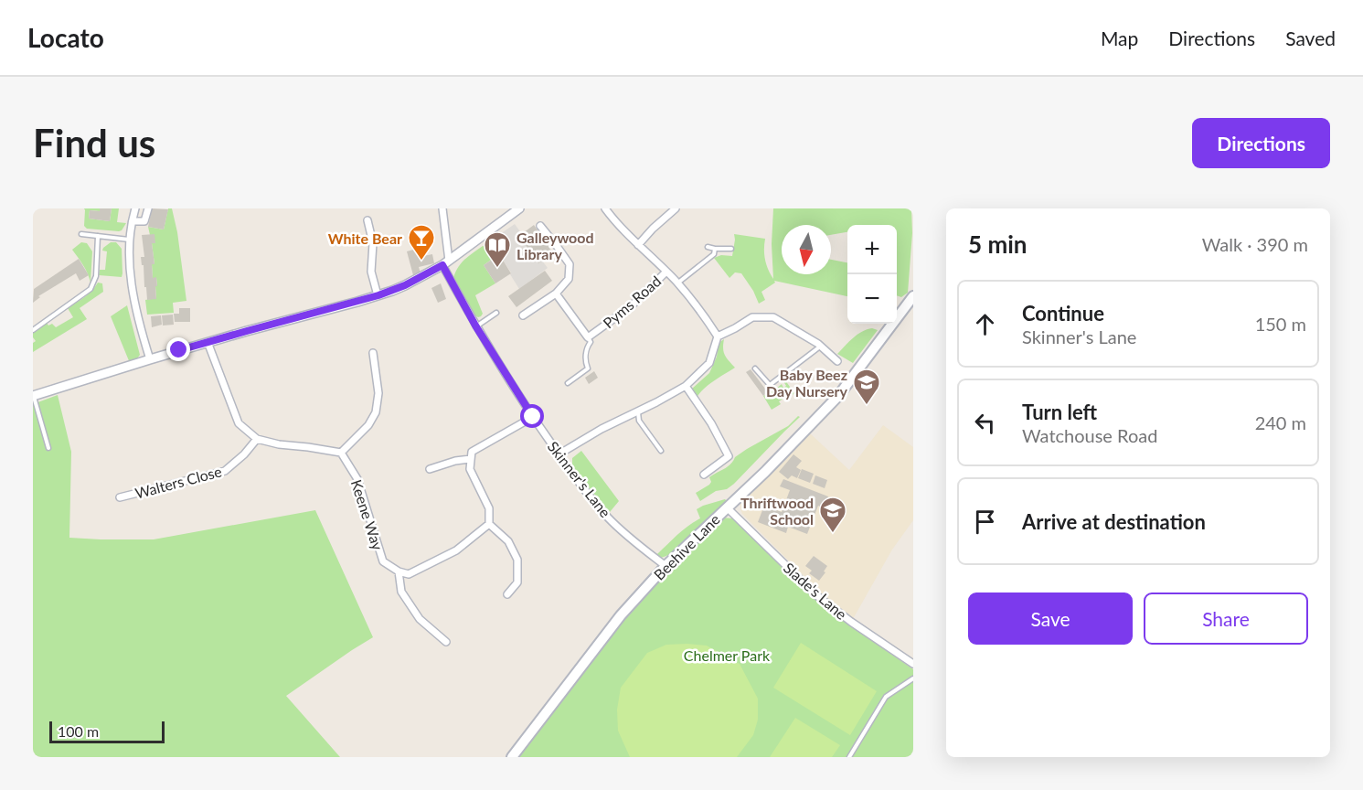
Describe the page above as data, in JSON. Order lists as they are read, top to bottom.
{
  "streets": {
    "main road": ["Beehive Lane"],
    "street": [
      "Pyms Road",
      "Skinner's Lane",
      "Walters Close",
      "Keene Way",
      "Slade's Lane"
    ]
  },
  "crossings": [
    ["Skinner's Lane", "Beehive Lane"],
    ["Beehive Lane", "Slade's Lane"]
  ],
  "parks": ["Chelmer Park"],
  "places": {
    "bar": ["White Bear"],
    "library": ["Galleywood Library"],
    "school or university": ["Baby Beez Day Nursery", "Thriftwood School"]
  },
  "scale_bar": "100 m",
  "north": "bottom",
  "page": {
    "header": "Locato",
    "nav": ["Map", "Directions", "Saved"],
    "buttons": [
      "Directions",
      ["Save", "Share"]
    ],
    "title": "Find us",
    "heading": ["5 min", "Walk · 390 m"],
    "map_buttons": ["+", "−"],
    "list": [
      ["Continue", "Skinner's Lane", "150 m"],
      ["Turn left", "Watchouse Road", "240 m"],
      "Arrive at destination"
    ],
    "scale": "100 m"
  }
}
